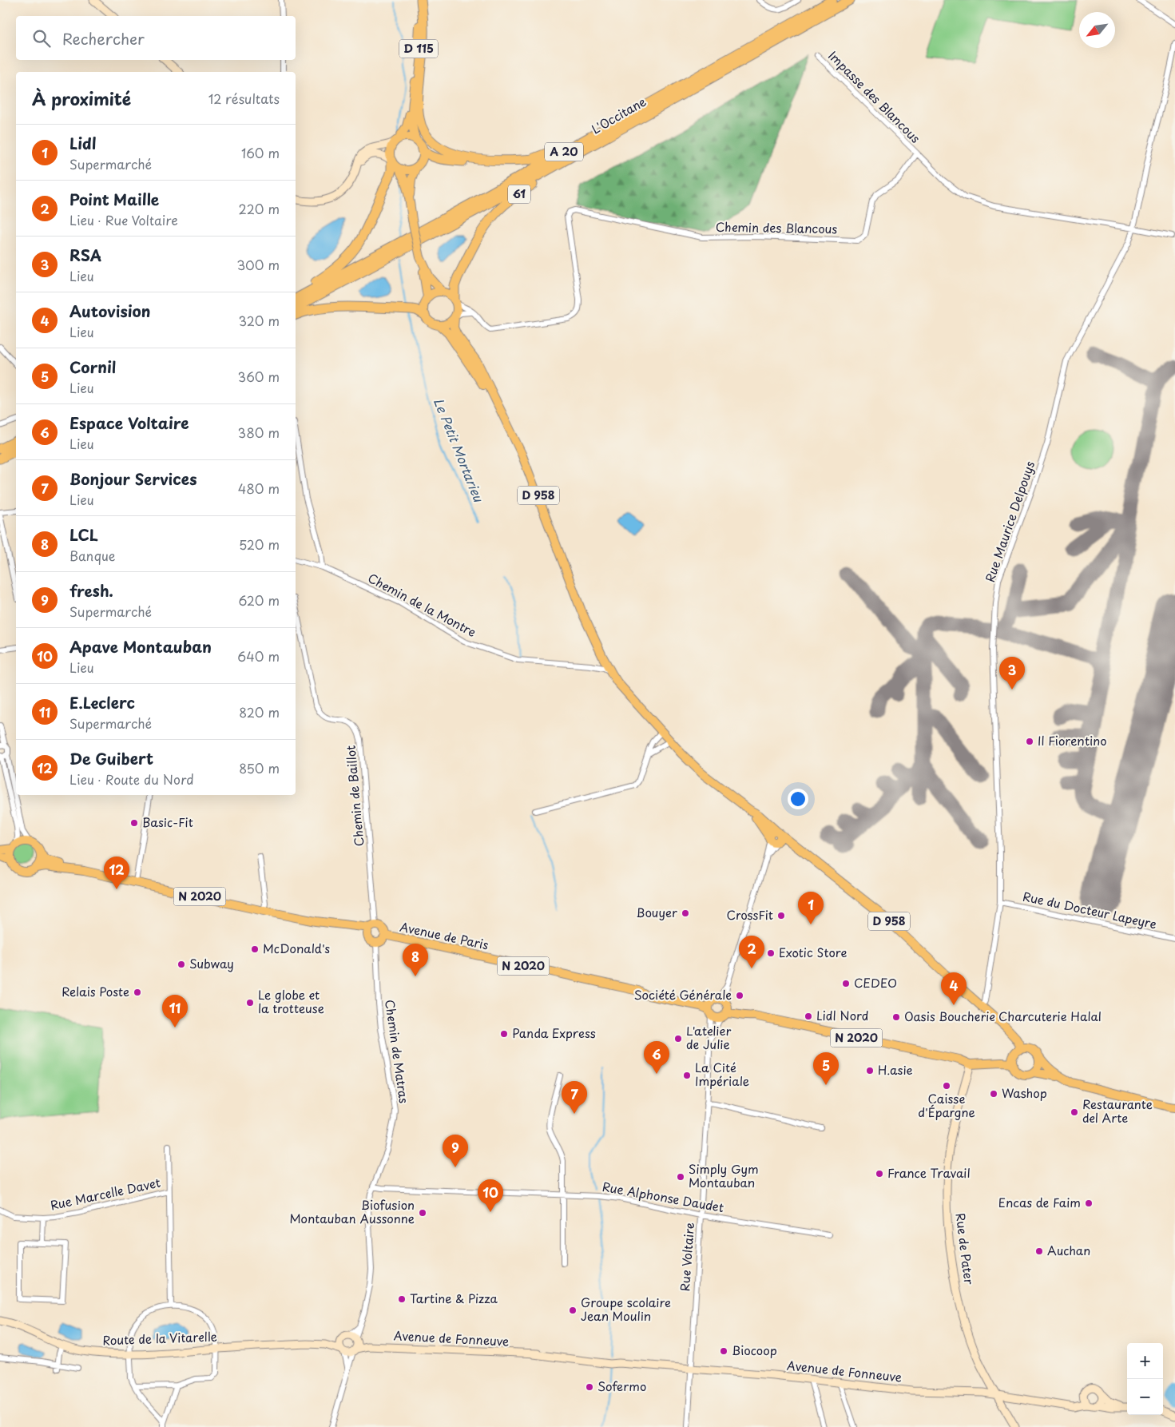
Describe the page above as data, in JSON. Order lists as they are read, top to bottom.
{
  "streets": {
    "highway": ["L'Occitane", "A 20", "61"],
    "main road": [
      "D 115",
      "D 958",
      "N 2020",
      "Avenue de Paris"
    ],
    "street": [
      "Impasse des Blancous",
      "Chemin des Blancous",
      "Rue Maurice Delpouys",
      "Chemin de la Montre",
      "Chemin de Baillot",
      "Rue du Docteur Lapeyre",
      "Chemin de Matras",
      "Rue Marcelle Davet",
      "Rue Alphonse Daudet",
      "Rue de Pater",
      "Rue Voltaire",
      "Route de la Vitarelle",
      "Avenue de Fonneuve"
    ]
  },
  "crossings": [
    ["Impasse des Blancous", "Chemin des Blancous"],
    ["L'Occitane", "61"],
    ["61", "Chemin des Blancous"],
    ["61", "D 958"],
    ["Chemin des Blancous", "D 958"],
    ["D 958", "Rue Maurice Delpouys"],
    ["D 958", "Chemin de la Montre"],
    ["D 958", "N 2020"],
    ["D 958", "Rue Voltaire"],
    ["Rue Maurice Delpouys", "Rue du Docteur Lapeyre"],
    ["Chemin de Baillot", "N 2020"],
    ["Chemin de Baillot", "Avenue de Paris"],
    ["Chemin de Baillot", "Chemin de Matras"],
    ["N 2020", "Avenue de Paris"],
    ["N 2020", "Chemin de Matras"],
    ["N 2020", "Rue de Pater"],
    ["N 2020", "Rue Voltaire"],
    ["Avenue de Paris", "Chemin de Matras"],
    ["Avenue de Paris", "Rue Voltaire"],
    ["Chemin de Matras", "Rue Alphonse Daudet"],
    ["Chemin de Matras", "Route de la Vitarelle"],
    ["Chemin de Matras", "Avenue de Fonneuve"],
    ["Rue Alphonse Daudet", "Rue Voltaire"],
    ["Rue de Pater", "Avenue de Fonneuve"],
    ["Rue Voltaire", "Avenue de Fonneuve"],
    ["Route de la Vitarelle", "Avenue de Fonneuve"]
  ],
  "water": ["Le Petit Mortarieu"],
  "places": [
    "Il Fiorentino",
    "Basic-Fit",
    "Bouyer",
    "CrossFit",
    "McDonald's",
    "Exotic Store",
    "Subway",
    "CEDEO",
    "Relais Poste",
    "Société Générale",
    "Le globe et la trotteuse",
    "Lidl Nord",
    "Oasis Boucherie Charcuterie Halal",
    "Panda Express",
    "L'atelier de Julie",
    "H.asie",
    "La Cité Impériale",
    "Caisse d'Épargne",
    "Washop",
    "Restaurante del Arte",
    "France Travail",
    "Simply Gym Montauban",
    "Encas de Faim",
    "Biofusion Montauban Aussonne",
    "Auchan",
    "Tartine & Pizza",
    "Groupe scolaire Jean Moulin",
    "Biocoop",
    "Sofermo"
  ],
  "north": "bottom left",
  "page": {
    "search": "Rechercher",
    "heading": ["À proximité", "12 résultats"],
    "list": [
      {
        "mark": "1",
        "name": "Lidl",
        "note": "Supermarché",
        "value": "160 m"
      },
      {
        "mark": "2",
        "name": "Point Maille",
        "note": "Lieu · Rue Voltaire",
        "value": "220 m"
      },
      {
        "mark": "3",
        "name": "RSA",
        "note": "Lieu",
        "value": "300 m"
      },
      {
        "mark": "4",
        "name": "Autovision",
        "note": "Lieu",
        "value": "320 m"
      },
      {
        "mark": "5",
        "name": "Cornil",
        "note": "Lieu",
        "value": "360 m"
      },
      {
        "mark": "6",
        "name": "Espace Voltaire",
        "note": "Lieu",
        "value": "380 m"
      },
      {
        "mark": "7",
        "name": "Bonjour Services",
        "note": "Lieu",
        "value": "480 m"
      },
      {
        "mark": "8",
        "name": "LCL",
        "note": "Banque",
        "value": "520 m"
      },
      {
        "mark": "9",
        "name": "fresh.",
        "note": "Supermarché",
        "value": "620 m"
      },
      {
        "mark": "10",
        "name": "Apave Montauban",
        "note": "Lieu",
        "value": "640 m"
      },
      {
        "mark": "11",
        "name": "E.Leclerc",
        "note": "Supermarché",
        "value": "820 m"
      },
      {
        "mark": "12",
        "name": "De Guibert",
        "note": "Lieu · Route du Nord",
        "value": "850 m"
      }
    ],
    "pins": [
      "3",
      "12",
      "1",
      "2",
      "8",
      "4",
      "11",
      "6",
      "5",
      "7",
      "9",
      "10"
    ],
    "map_buttons": ["+", "−"]
  }
}
